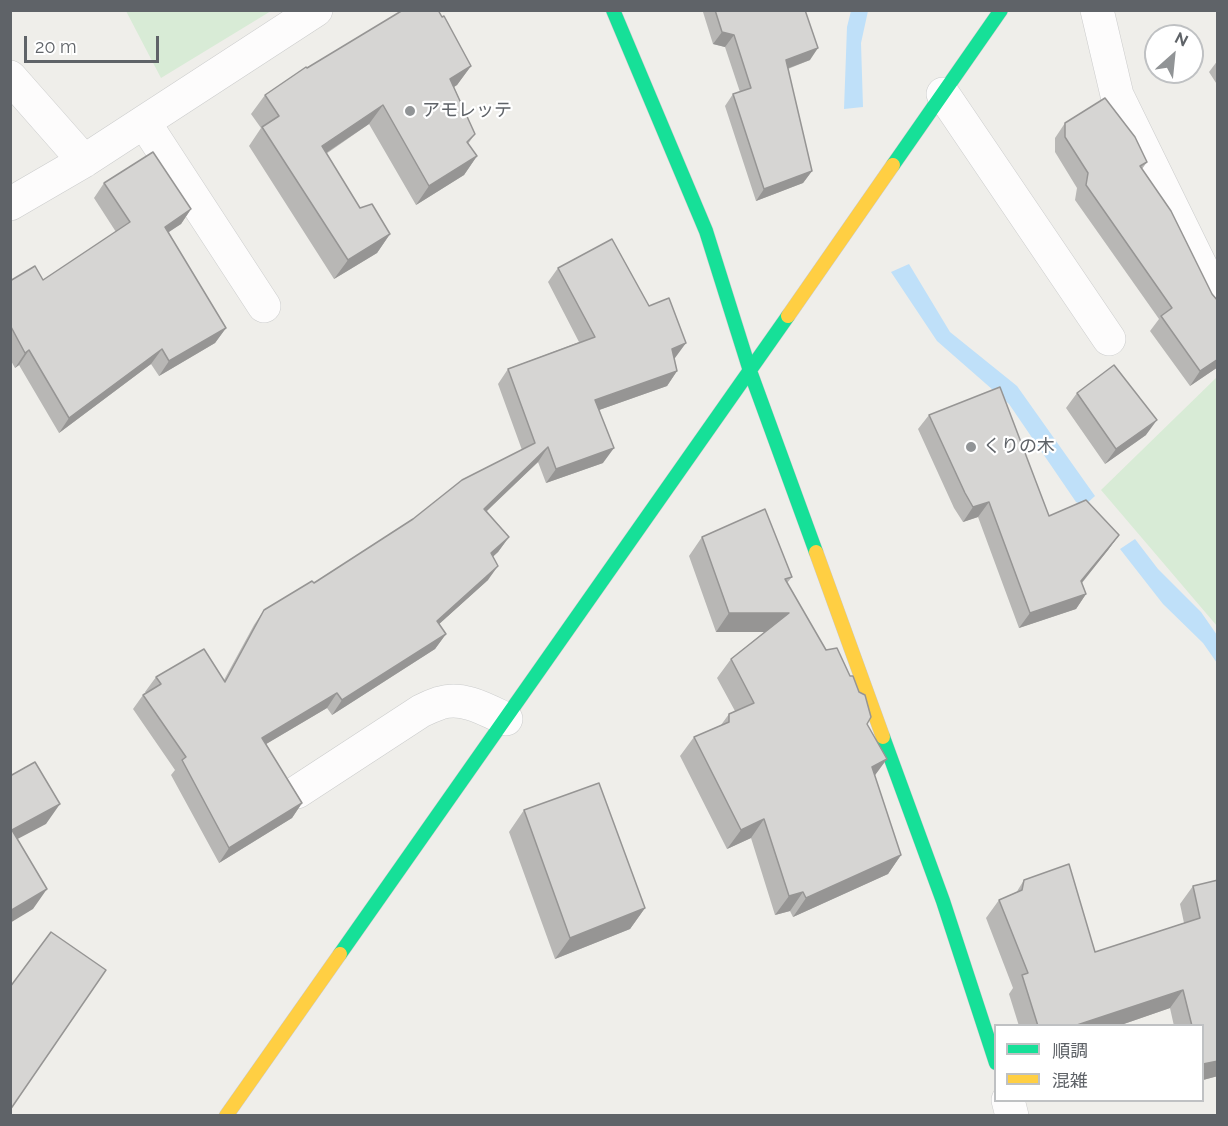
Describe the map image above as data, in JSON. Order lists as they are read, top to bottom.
{
  "places": ["アモレッテ", "くりの木"],
  "legend": ["順調", "混雑"],
  "scale_bar": "20 m",
  "north": "top right"
}
